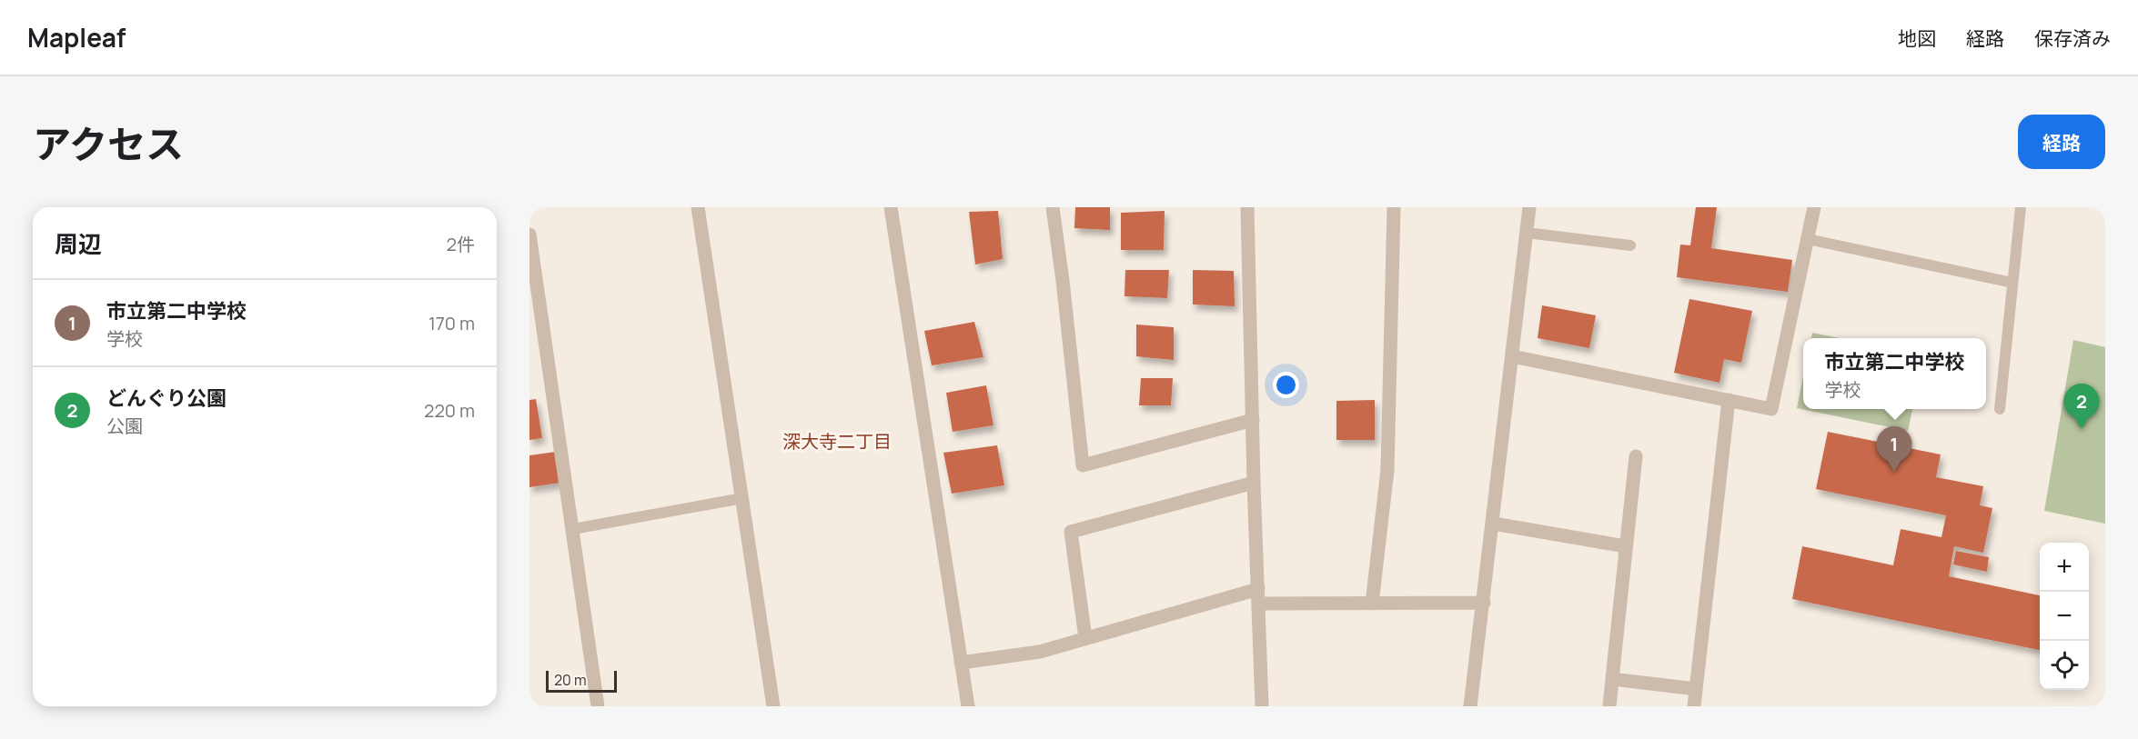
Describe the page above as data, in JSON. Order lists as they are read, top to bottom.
{
  "districts": ["深大寺二丁目"],
  "scale_bar": "20 m",
  "page": {
    "header": "Mapleaf",
    "nav": ["地図", "経路", "保存済み"],
    "title": "アクセス",
    "buttons": "経路",
    "heading": ["周辺", "2件"],
    "list": [
      {
        "mark": "1",
        "name": "市立第二中学校",
        "note": "学校",
        "value": "170 m"
      },
      {
        "mark": "2",
        "name": "どんぐり公園",
        "note": "公園",
        "value": "220 m"
      }
    ],
    "popup": ["市立第二中学校", "学校"],
    "pins": ["2", "1"],
    "map_buttons": ["+", "−"],
    "scale": "20 m"
  }
}
